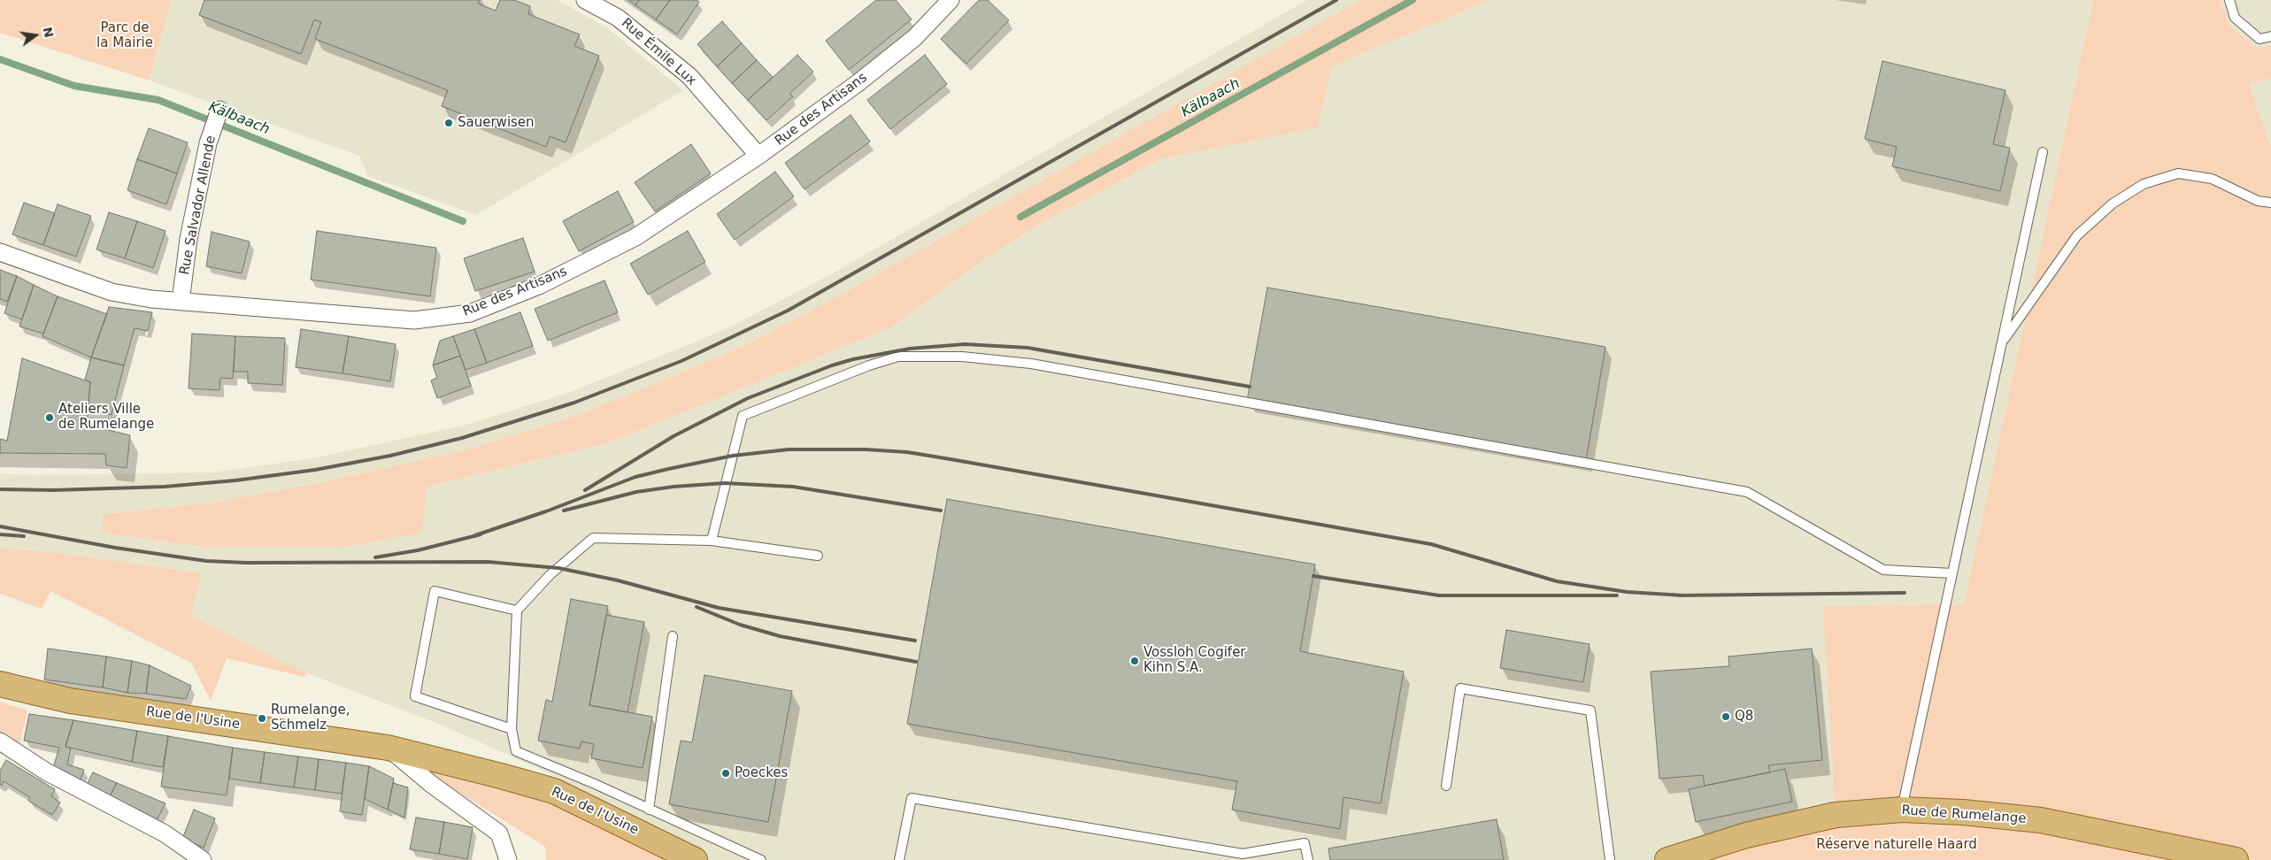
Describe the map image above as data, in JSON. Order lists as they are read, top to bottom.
{
  "streets": {
    "main road": ["Rue de l'Usine", "Rue de Rumelange"],
    "street": ["Rue Émile Lux", "Rue des Artisans", "Rue Salvador Allende"]
  },
  "crossings": [
    ["Rue Émile Lux", "Rue des Artisans"],
    ["Rue des Artisans", "Rue Salvador Allende"]
  ],
  "water": ["Kälbaach"],
  "parks": ["Parc de la Mairie", "Réserve naturelle Haard"],
  "places": [
    "Sauerwisen",
    "Ateliers Ville de Rumelange",
    "Vossloh Cogifer Kihn S.A.",
    "Q8",
    "Rumelange, Schmelz",
    "Poeckes"
  ],
  "north": "right"
}
